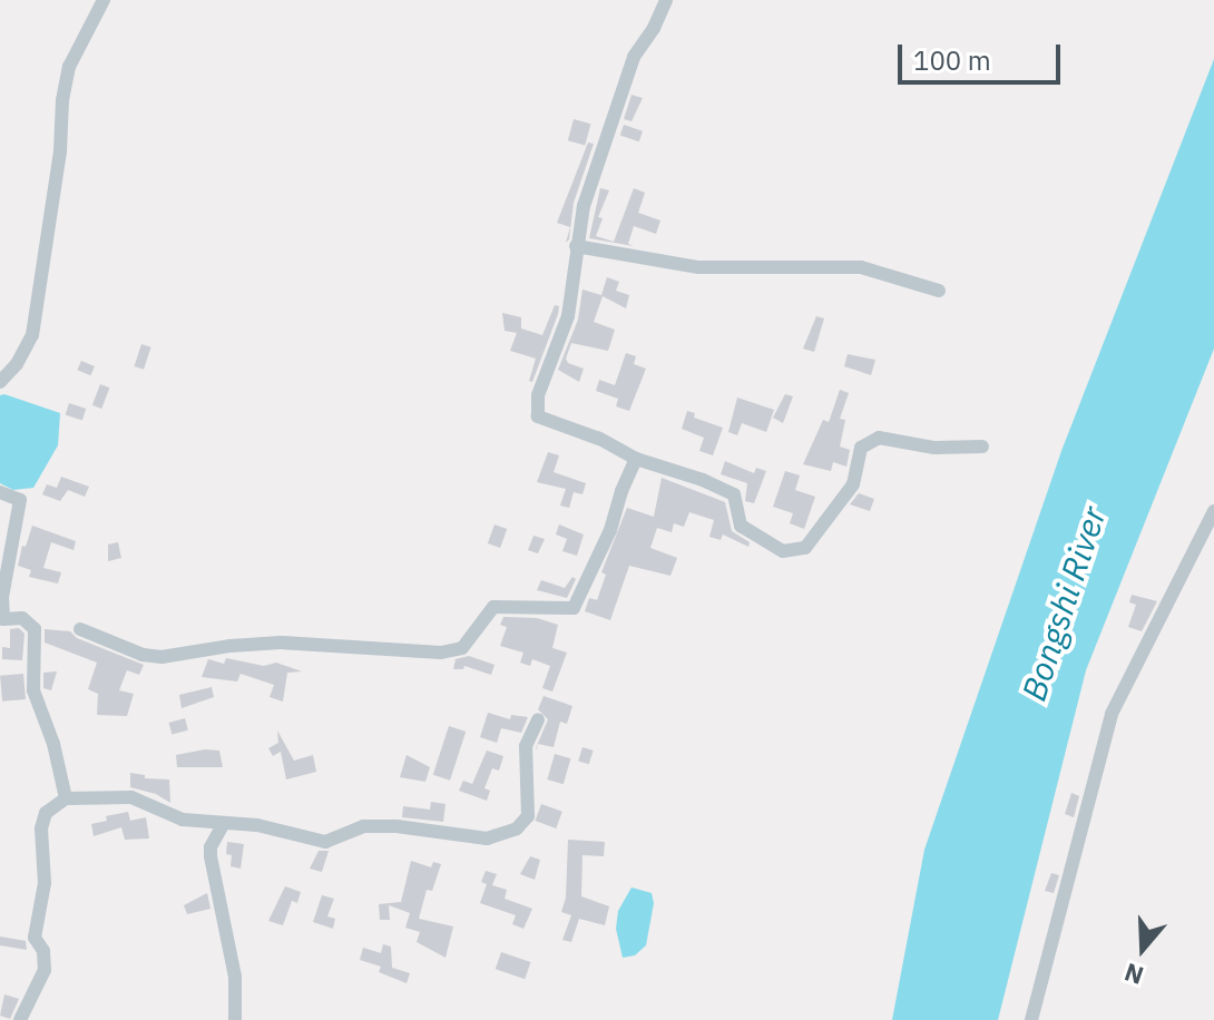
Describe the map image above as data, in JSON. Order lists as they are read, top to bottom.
{
  "water": ["Bongshi River"],
  "scale_bar": "100 m",
  "north": "bottom"
}
